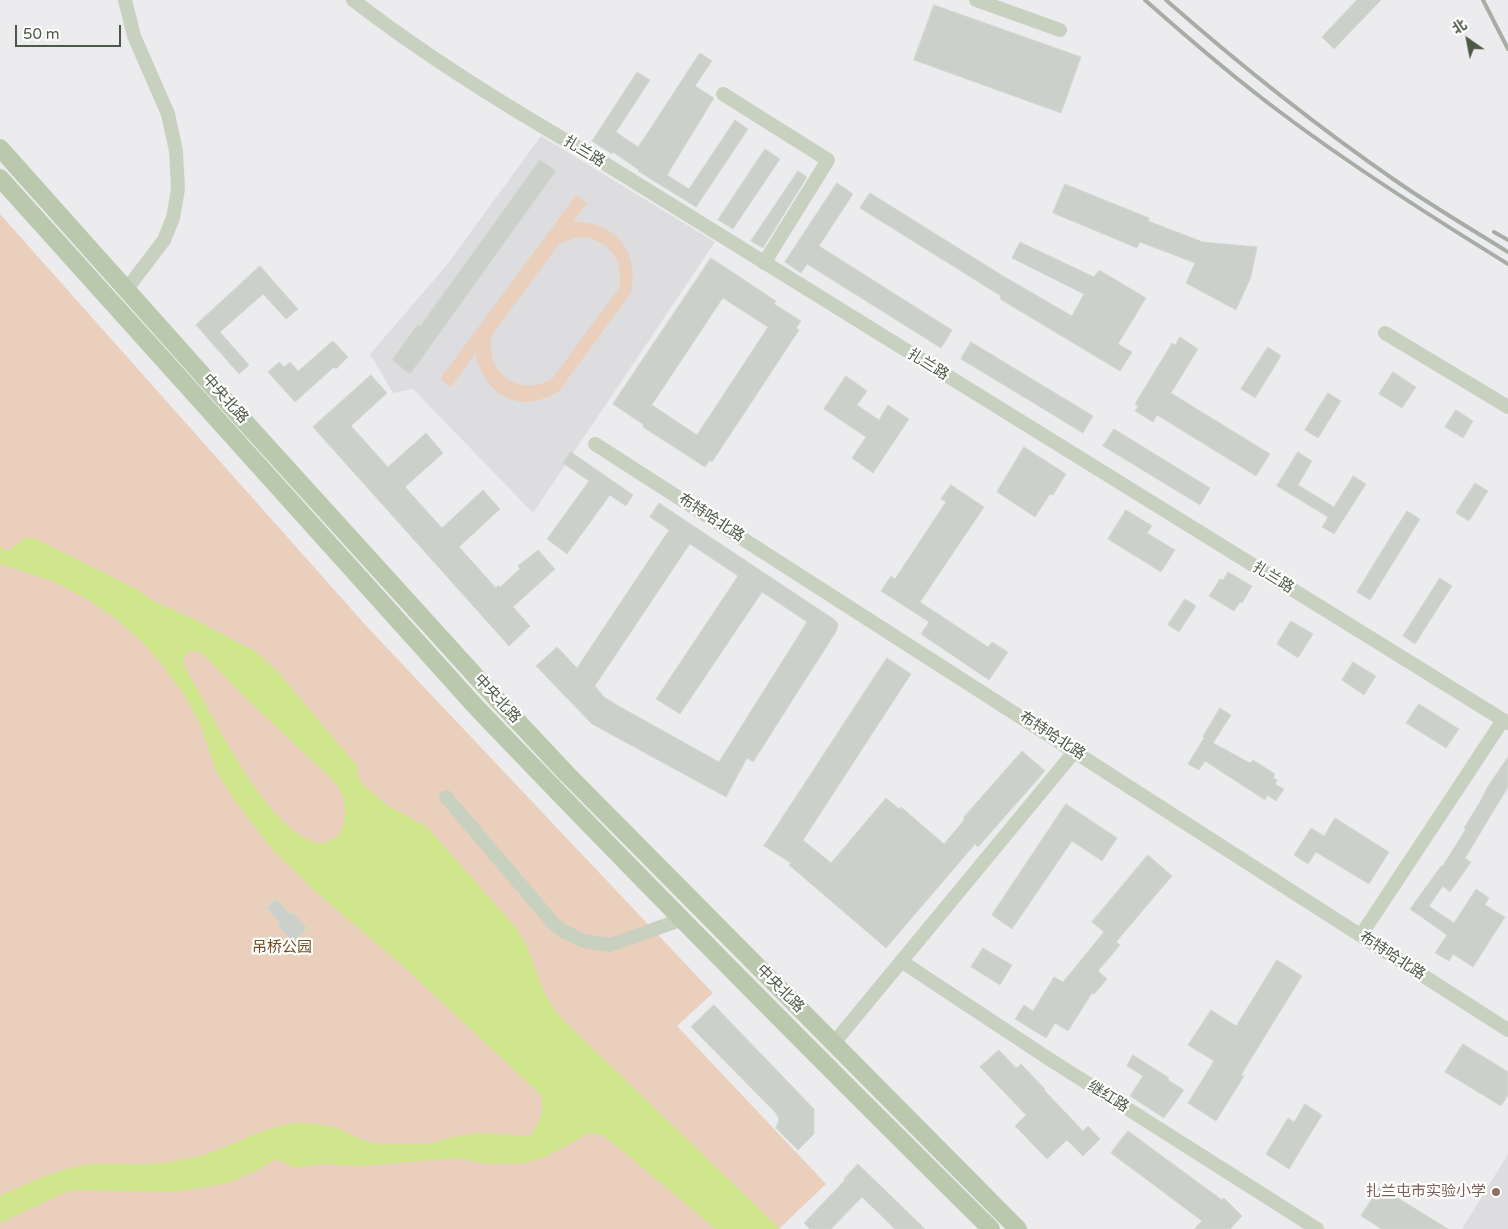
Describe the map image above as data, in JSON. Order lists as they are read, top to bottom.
{
  "streets": {
    "main road": ["中央北路"],
    "street": ["扎兰路", "布特哈北路", "继红路"]
  },
  "parks": ["吊桥公园"],
  "places": ["扎兰屯市实验小学"],
  "scale_bar": "50 m",
  "north": "top left"
}
